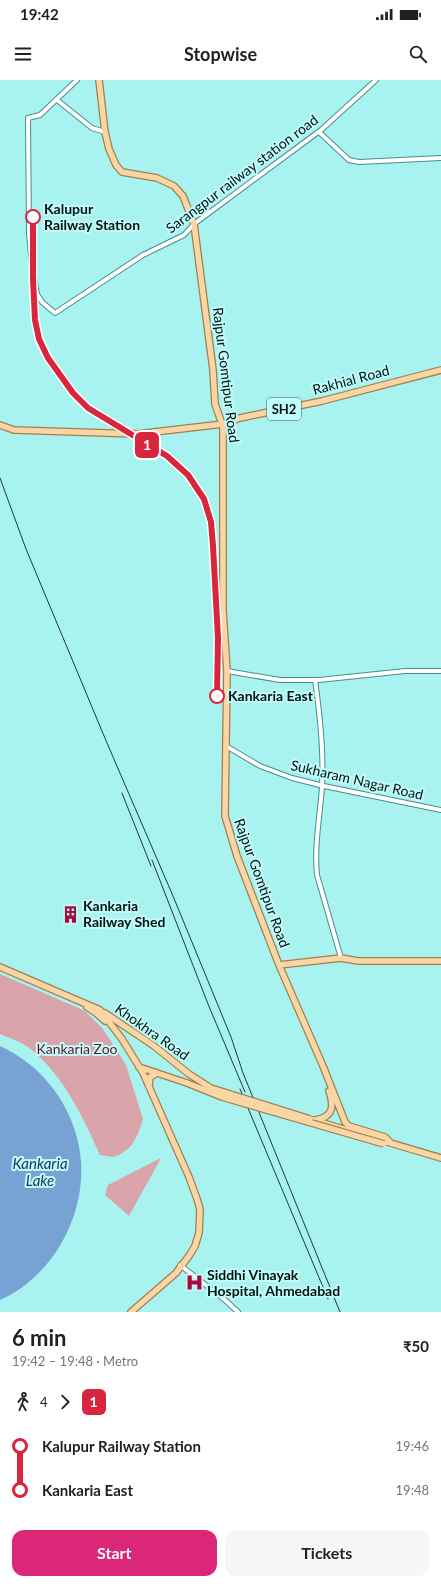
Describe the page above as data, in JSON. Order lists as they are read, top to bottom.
{
  "streets": {
    "main road": [
      "Rajpur Gomtipur Road",
      "Rakhial Road",
      "SH2",
      "Khokhra Road"
    ],
    "street": ["Sarangpur railway station road", "Sukharam Nagar Road"]
  },
  "crossings": [
    ["Sarangpur railway station road", "Rajpur Gomtipur Road"],
    ["Rajpur Gomtipur Road", "Rakhial Road"],
    ["Rajpur Gomtipur Road", "Sukharam Nagar Road"]
  ],
  "water": ["Kankaria Lake"],
  "parks": ["Kankaria Zoo"],
  "places": {
    "other": ["Kalupur Railway Station", "Kankaria East"],
    "building": ["Kankaria Railway Shed"],
    "hospital": ["Siddhi Vinayak Hospital, Ahmedabad"]
  },
  "lines": ["metro line 1"],
  "page": {
    "status": "19:42",
    "header": "Stopwise",
    "on_map": "1",
    "heading": ["6 min", "19:42 – 19:48 · Metro", "₹50"],
    "legs": ["4", "1"],
    "list": [
      {
        "name": "Kalupur Railway Station",
        "value": "19:46"
      },
      {
        "name": "Kankaria East",
        "value": "19:48"
      }
    ],
    "buttons": ["Start", "Tickets"]
  }
}
